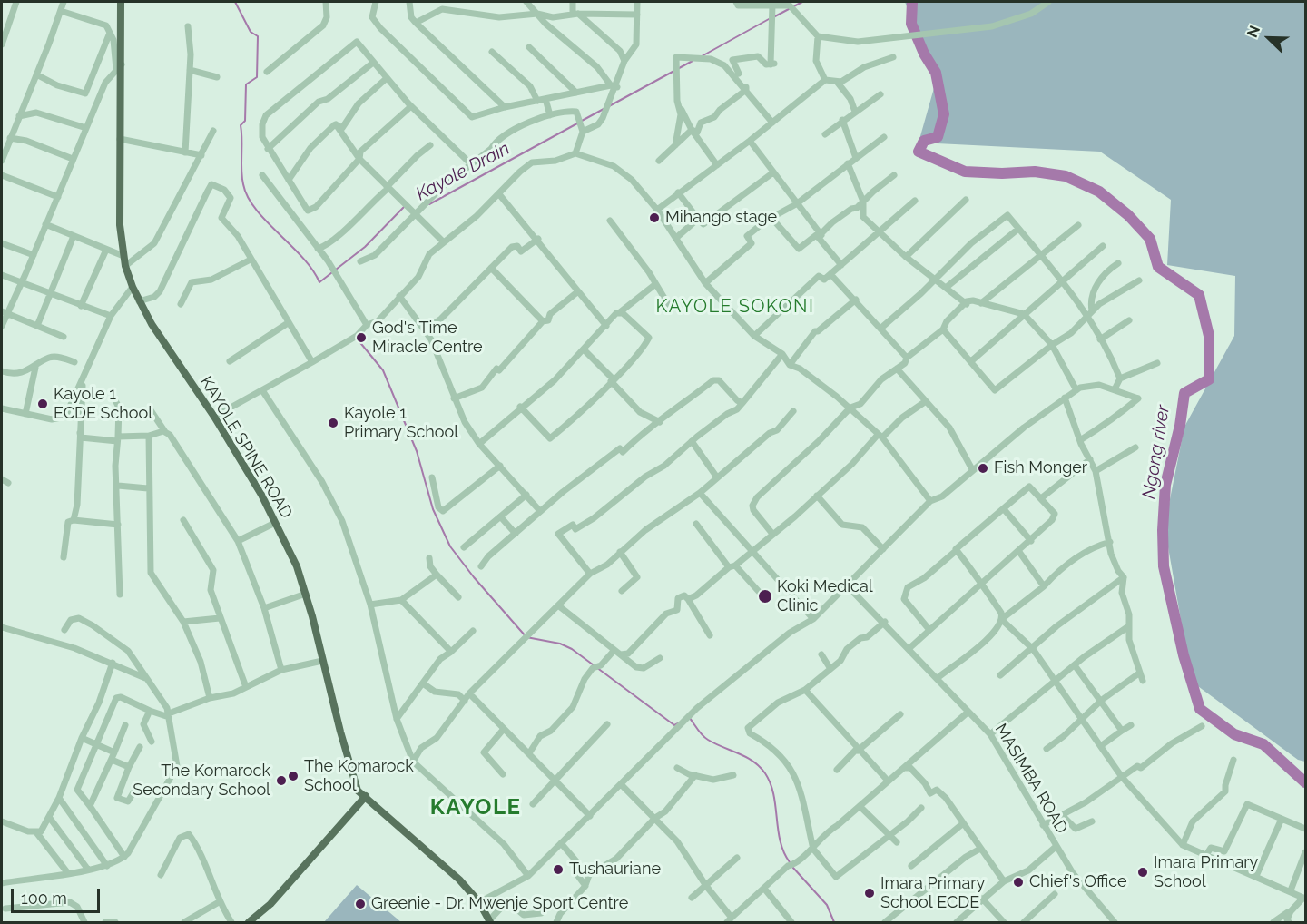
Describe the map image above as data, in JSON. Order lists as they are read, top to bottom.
{
  "streets": {
    "main road": ["KAYOLE SPINE ROAD"],
    "street": ["MASIMBA ROAD"]
  },
  "districts": ["KAYOLE SOKONI", "KAYOLE"],
  "water": ["Kayole Drain", "Ngong river"],
  "places": [
    "Mihango stage",
    "God's Time Miracle Centre",
    "Kayole 1 ECDE School",
    "Kayole 1 Primary School",
    "Fish Monger",
    "Koki Medical Clinic",
    "The Komarock School",
    "The Komarock Secondary School",
    "Tushauriane",
    "Imara Primary School",
    "Chief's Office",
    "Imara Primary School ECDE",
    "Greenie - Dr. Mwenje Sport Centre"
  ],
  "scale_bar": "100 m",
  "north": "top left"
}
